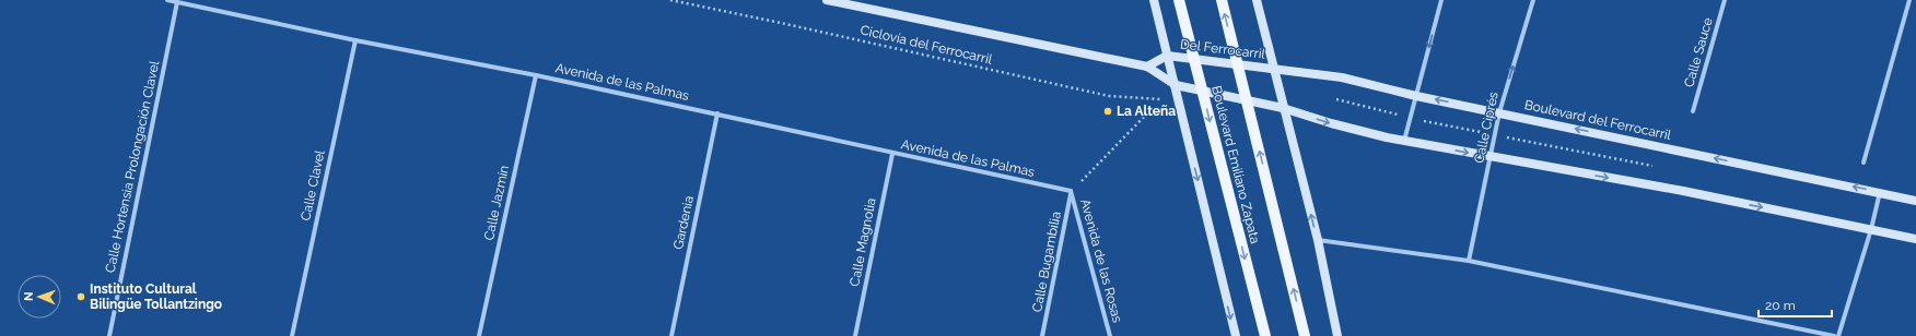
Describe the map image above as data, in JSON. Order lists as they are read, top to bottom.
{
  "streets": {
    "main road": ["Boulevard Emiliano Zapata"],
    "street": [
      "Del Ferrocarril",
      "Calle Sauce",
      "Avenida de las Palmas",
      "Boulevard del Ferrocarril",
      "Calle Ciprés",
      "Calle Hortensia Prolongación Clavel",
      "Calle Clavel",
      "Calle Jazmín",
      "Gardenia",
      "Calle Magnolia",
      "Avenida de las Rosas",
      "Calle Bugambilia"
    ],
    "path": ["Ciclovía del Ferrocarril"]
  },
  "crossings": [
    ["Del Ferrocarril", "Boulevard del Ferrocarril"],
    ["Avenida de las Palmas", "Calle Hortensia Prolongación Clavel"],
    ["Avenida de las Palmas", "Calle Clavel"],
    ["Avenida de las Palmas", "Calle Jazmín"],
    ["Avenida de las Palmas", "Gardenia"],
    ["Avenida de las Palmas", "Calle Magnolia"],
    ["Avenida de las Palmas", "Avenida de las Rosas"],
    ["Avenida de las Palmas", "Calle Bugambilia"],
    ["Boulevard del Ferrocarril", "Calle Ciprés"],
    ["Avenida de las Rosas", "Calle Bugambilia"]
  ],
  "one_way": ["Calle Ciprés"],
  "places": ["La Alteña", "Instituto Cultural Bilingüe Tollantzingo"],
  "scale_bar": "20 m",
  "north": "left"
}
